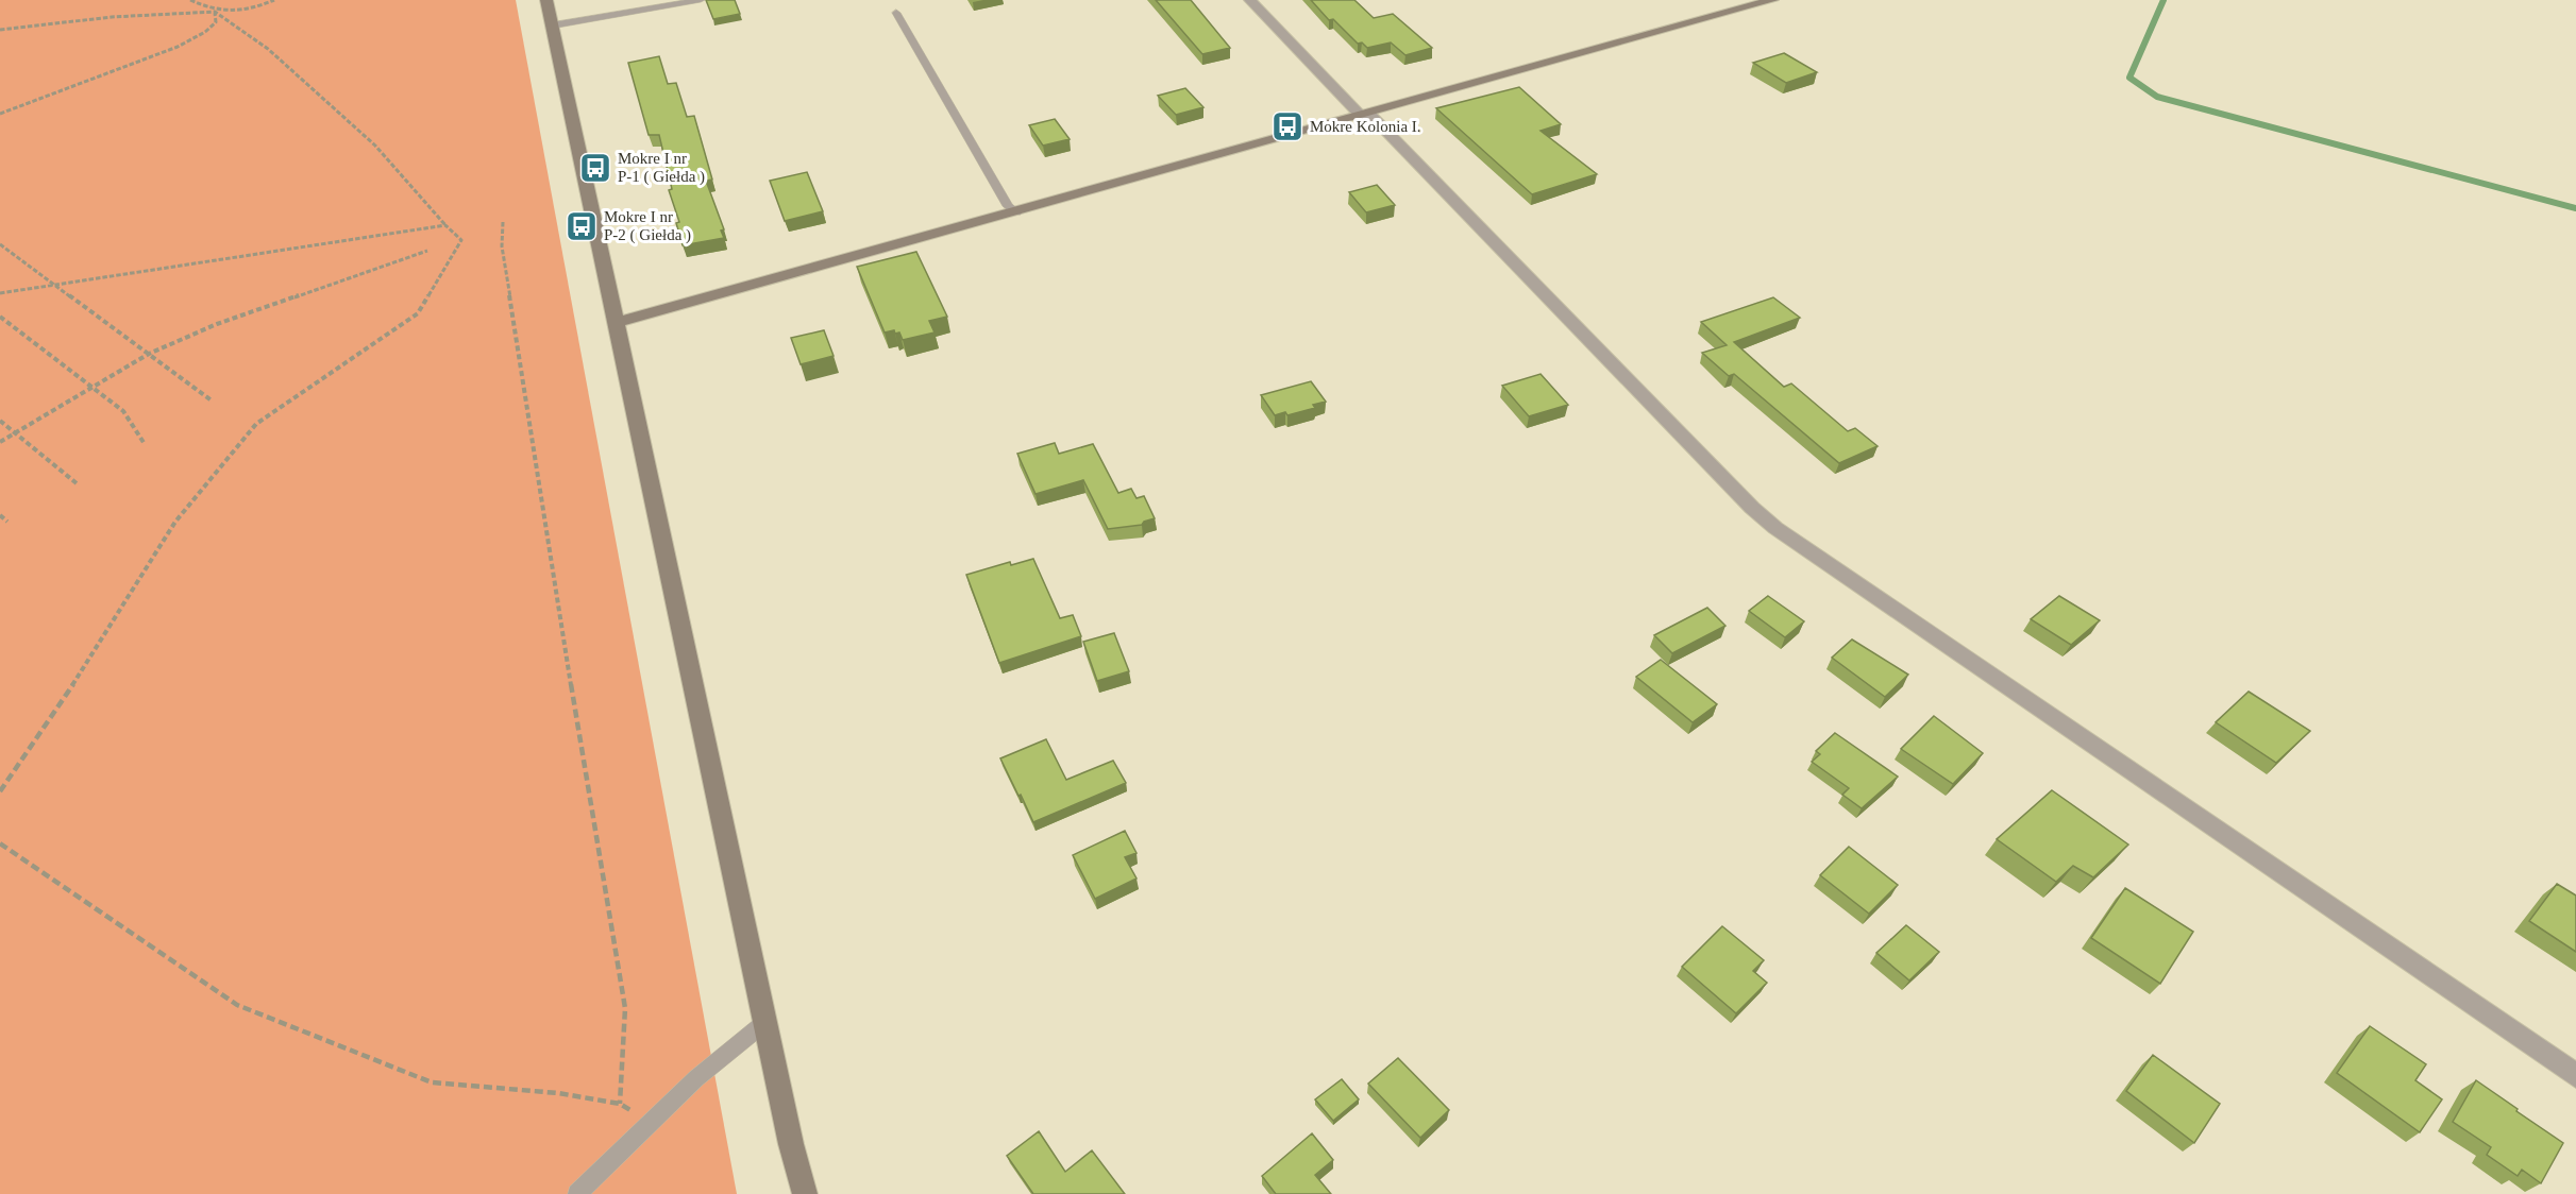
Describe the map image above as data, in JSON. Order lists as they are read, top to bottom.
{
  "places": {
    "bus stop": ["Mokre Kolonia I.", "Mokre I nr P-1 ( Giełda )", "Mokre I nr P-2 ( Giełda )"]
  }
}
